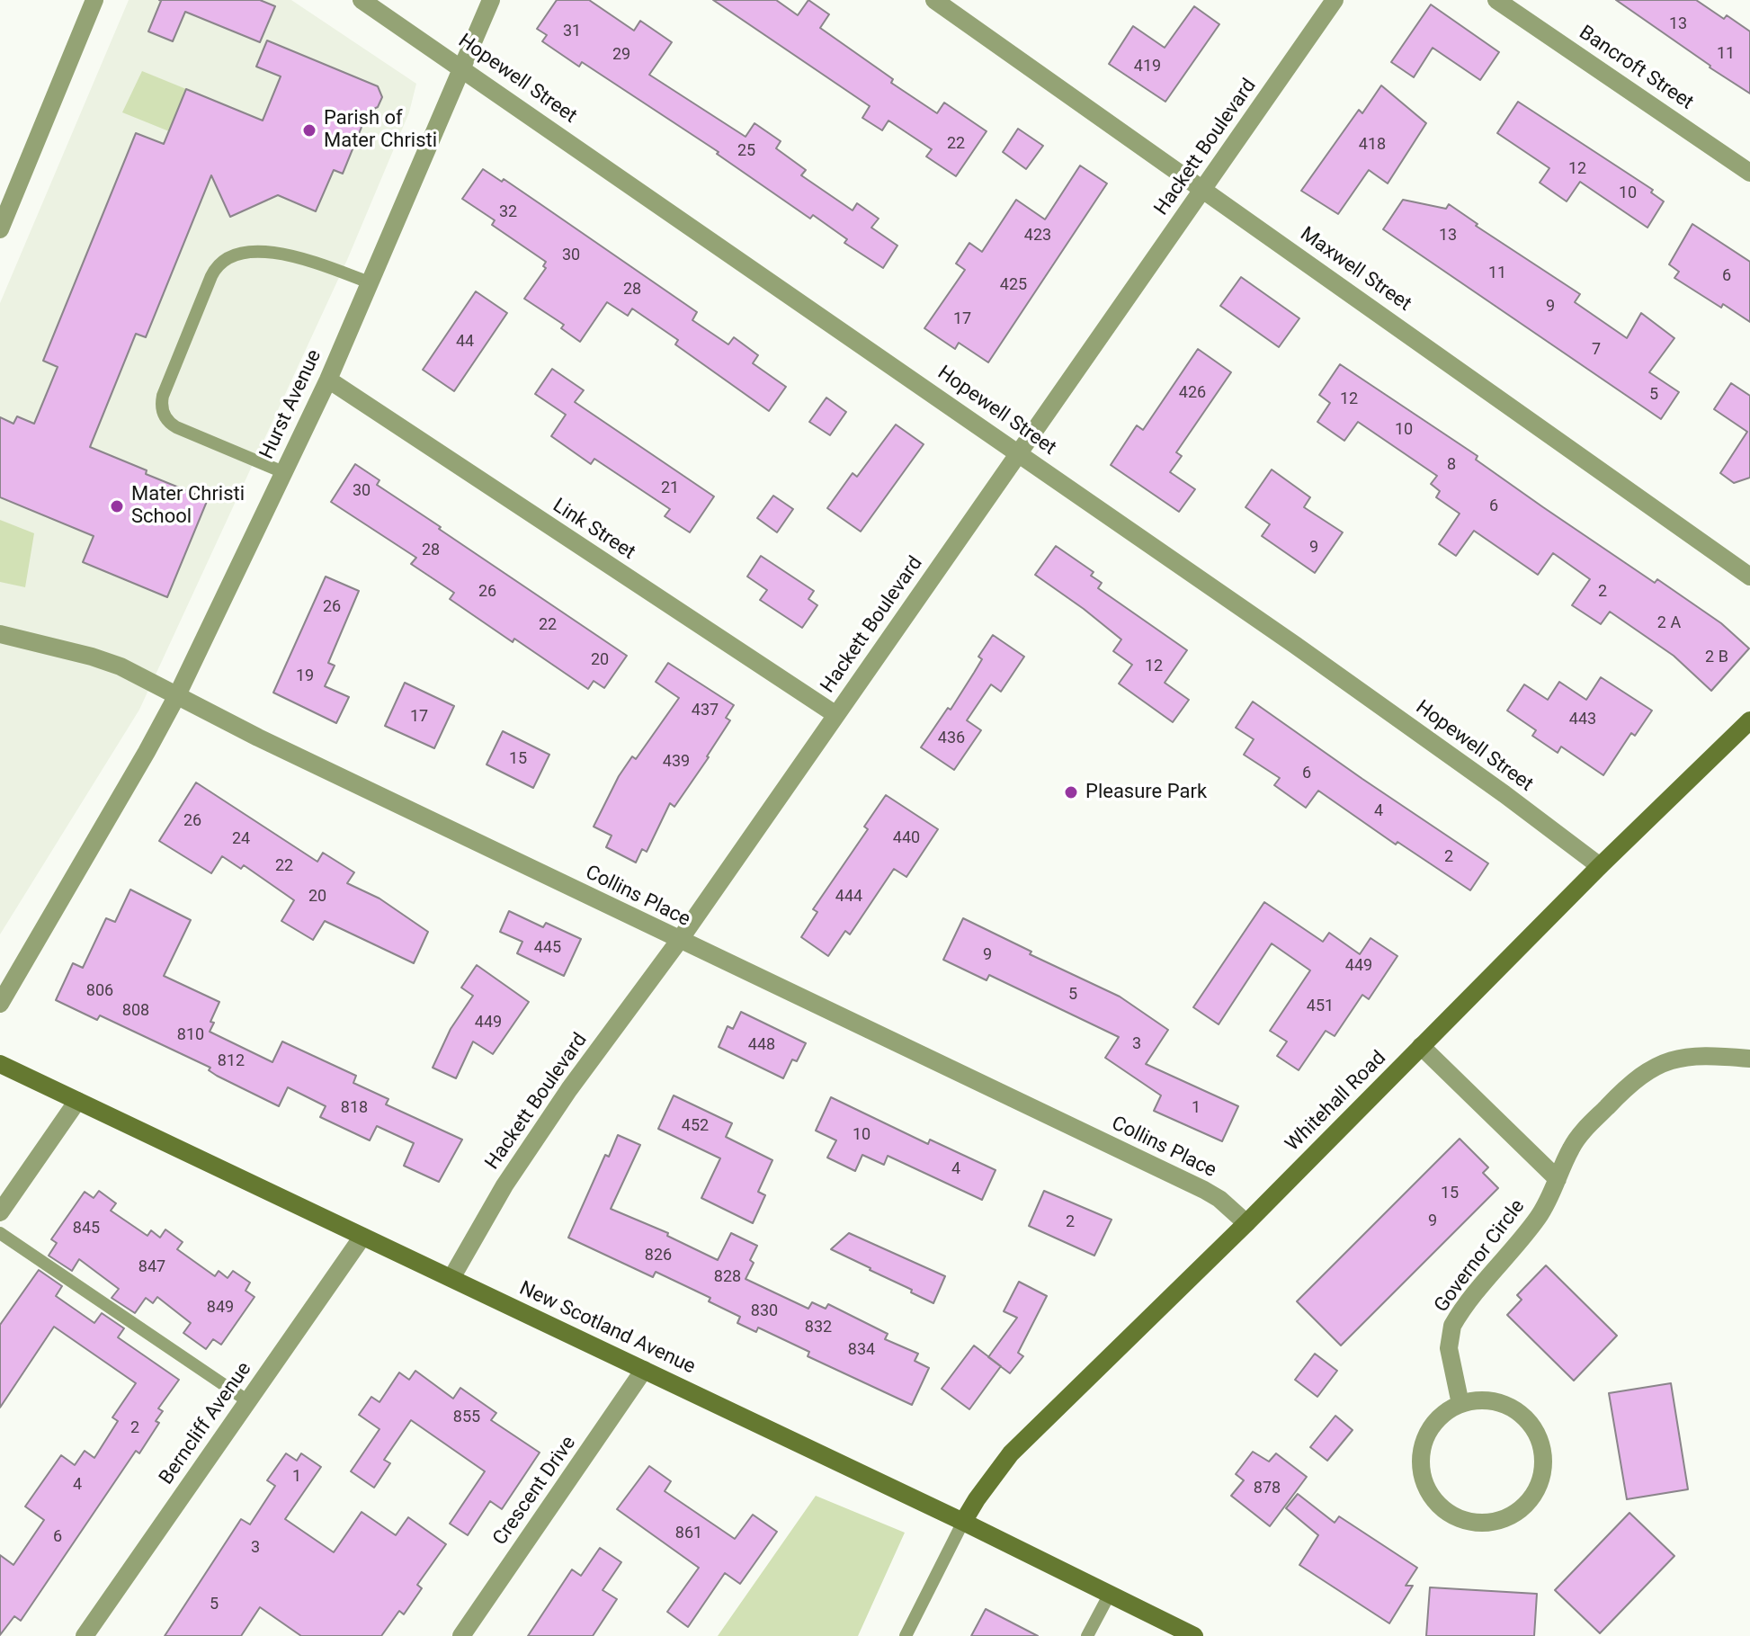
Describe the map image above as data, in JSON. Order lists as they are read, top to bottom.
{
  "streets": {
    "street": [
      "Bancroft Street",
      "Hopewell Street",
      "Hackett Boulevard",
      "Maxwell Street",
      "Hurst Avenue",
      "Link Street",
      "Collins Place",
      "Whitehall Road",
      "Governor Circle",
      "New Scotland Avenue",
      "Berncliff Avenue",
      "Crescent Drive"
    ]
  },
  "crossings": [
    ["Hopewell Street", "Hackett Boulevard"],
    ["Hopewell Street", "Hurst Avenue"],
    ["Hopewell Street", "Whitehall Road"],
    ["Hackett Boulevard", "Maxwell Street"],
    ["Hackett Boulevard", "Link Street"],
    ["Hackett Boulevard", "Collins Place"],
    ["Hackett Boulevard", "New Scotland Avenue"],
    ["Hurst Avenue", "Link Street"],
    ["Hurst Avenue", "Collins Place"],
    ["Collins Place", "Whitehall Road"],
    ["Whitehall Road", "New Scotland Avenue"],
    ["New Scotland Avenue", "Berncliff Avenue"],
    ["New Scotland Avenue", "Crescent Drive"]
  ],
  "places": ["Parish of Mater Christi", "Mater Christi School", "Pleasure Park"],
  "house_numbers": [
    "13",
    "31",
    "11",
    "29",
    "419",
    "22",
    "418",
    "25",
    "12",
    "10",
    "32",
    "423",
    "13",
    "30",
    "11",
    "6",
    "425",
    "28",
    "9",
    "17",
    "44",
    "7",
    "426",
    "5",
    "12",
    "10",
    "8",
    "21",
    "30",
    "6",
    "9",
    "28",
    "26",
    "2",
    "26",
    "2 A",
    "22",
    "2 B",
    "20",
    "12",
    "19",
    "437",
    "17",
    "443",
    "436",
    "15",
    "439",
    "6",
    "4",
    "26",
    "440",
    "24",
    "2",
    "22",
    "20",
    "444",
    "445",
    "9",
    "449",
    "806",
    "5",
    "451",
    "808",
    "449",
    "810",
    "3",
    "448",
    "812",
    "818",
    "1",
    "452",
    "10",
    "4",
    "15",
    "9",
    "2",
    "845",
    "826",
    "847",
    "828",
    "849",
    "830",
    "832",
    "834",
    "855",
    "2",
    "1",
    "4",
    "878",
    "861",
    "6",
    "3",
    "5"
  ]
}
